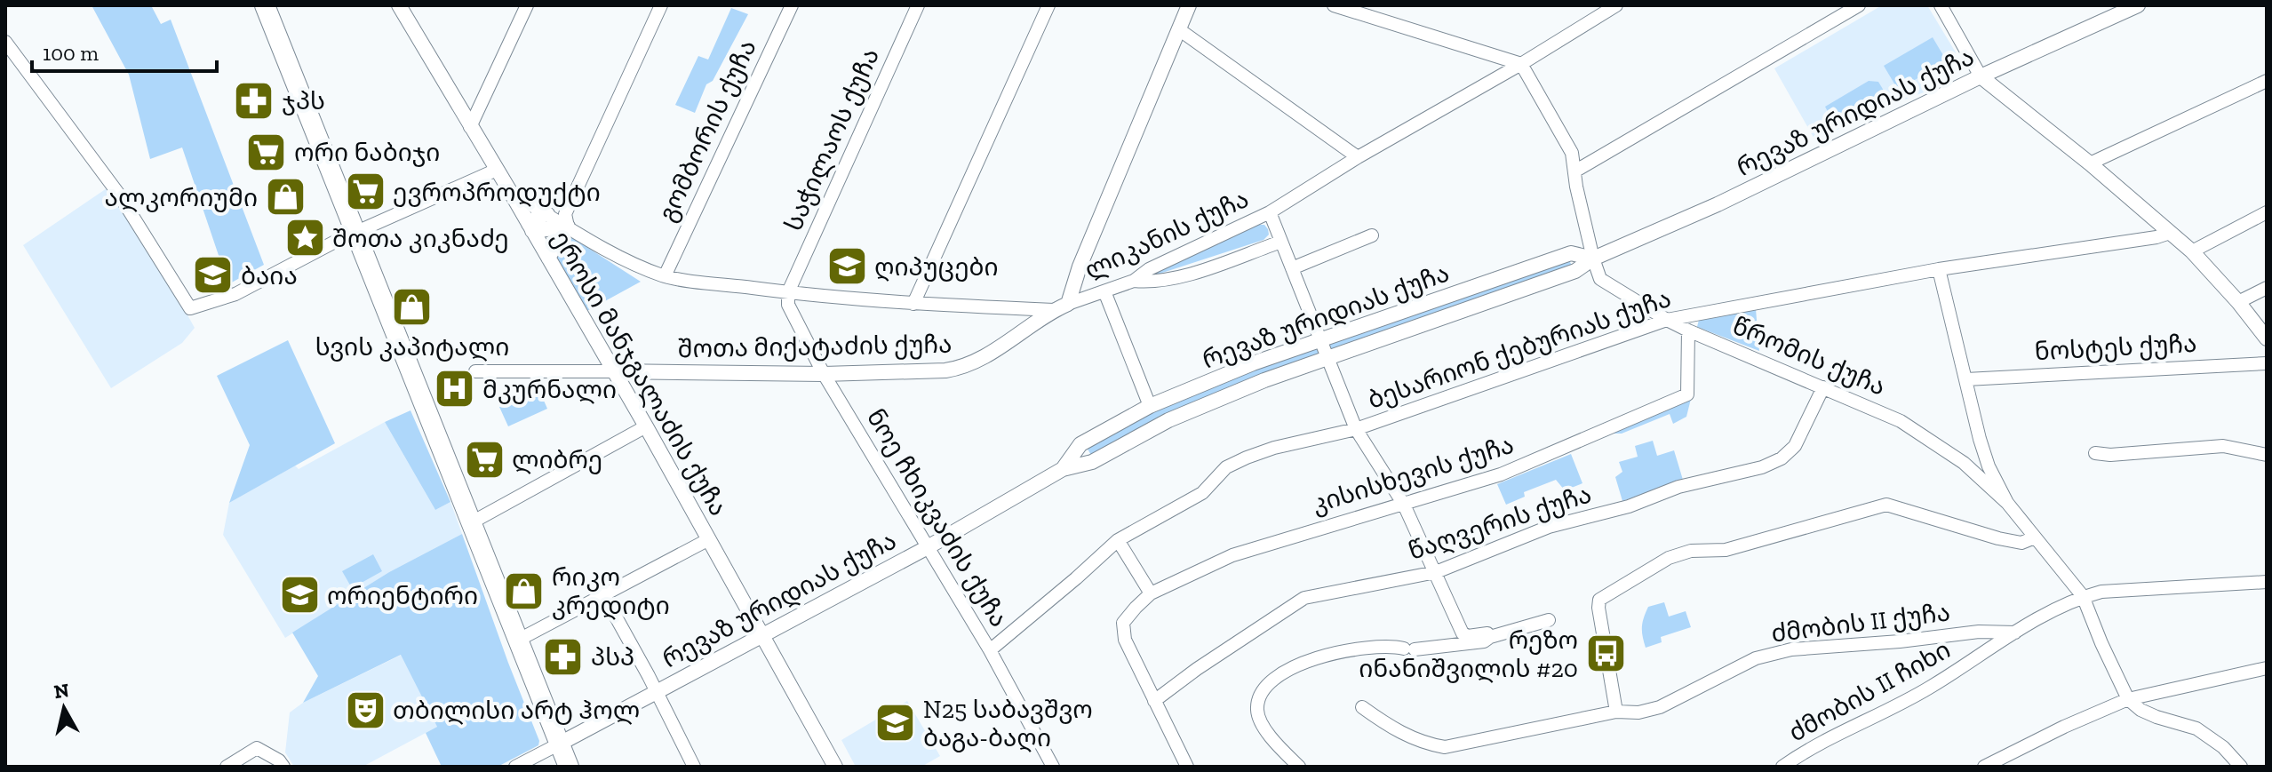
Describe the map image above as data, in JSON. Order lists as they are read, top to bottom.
{
  "streets": {
    "street": [
      "რევაზ ურიდიას ქუჩა",
      "გომბორის ქუჩა",
      "საჭილაოს ქუჩა",
      "ლიკანის ქუჩა",
      "შოთა მიქატაძის ქუჩა",
      "ნოსტეს ქუჩა",
      "ბესარიონ ქებურიას ქუჩა",
      "წრომის ქუჩა",
      "ეროსი მანჯგალაძის ქუჩა",
      "კისისხევის ქუჩა",
      "ნოე ჩხიკვაძის ქუჩა",
      "წაღვერის ქუჩა",
      "ძმობის II ქუჩა",
      "ძმობის II ჩიხი"
    ]
  },
  "crossings": [
    ["რევაზ ურიდიას ქუჩა", "წრომის ქუჩა"],
    ["რევაზ ურიდიას ქუჩა", "ეროსი მანჯგალაძის ქუჩა"],
    ["რევაზ ურიდიას ქუჩა", "ნოე ჩხიკვაძის ქუჩა"],
    ["გომბორის ქუჩა", "ლიკანის ქუჩა"],
    ["საჭილაოს ქუჩა", "ლიკანის ქუჩა"],
    ["საჭილაოს ქუჩა", "ნოე ჩხიკვაძის ქუჩა"],
    ["ლიკანის ქუჩა", "შოთა მიქატაძის ქუჩა"],
    ["ლიკანის ქუჩა", "ეროსი მანჯგალაძის ქუჩა"],
    ["ლიკანის ქუჩა", "ნოე ჩხიკვაძის ქუჩა"],
    ["შოთა მიქატაძის ქუჩა", "ეროსი მანჯგალაძის ქუჩა"],
    ["შოთა მიქატაძის ქუჩა", "ნოე ჩხიკვაძის ქუჩა"],
    ["ბესარიონ ქებურიას ქუჩა", "წრომის ქუჩა"],
    ["ბესარიონ ქებურიას ქუჩა", "ნოე ჩხიკვაძის ქუჩა"],
    ["წრომის ქუჩა", "კისისხევის ქუჩა"],
    ["წრომის ქუჩა", "წაღვერის ქუჩა"],
    ["ძმობის II ქუჩა", "ძმობის II ჩიხი"]
  ],
  "places": {
    "pharmacy": ["ჯპს", "პსპ"],
    "supermarket": ["ორი ნაბიჯი", "ევროპროდუქტი", "ლიბრე"],
    "shop": ["ალკორიუმი", "სვის კაპიტალი", "რიკო კრედიტი"],
    "place": ["შოთა კიკნაძე"],
    "school or university": [
      "ღიპუცები",
      "ბაია",
      "ორიენტირი",
      "N25 საბავშვო ბაგა-ბაღი"
    ],
    "hospital": ["მკურნალი"],
    "bus stop": ["რეზო ინანიშვილის #20"],
    "theatre": ["თბილისი არტ ჰოლ"]
  },
  "scale_bar": "100 m",
  "north": "top"
}
